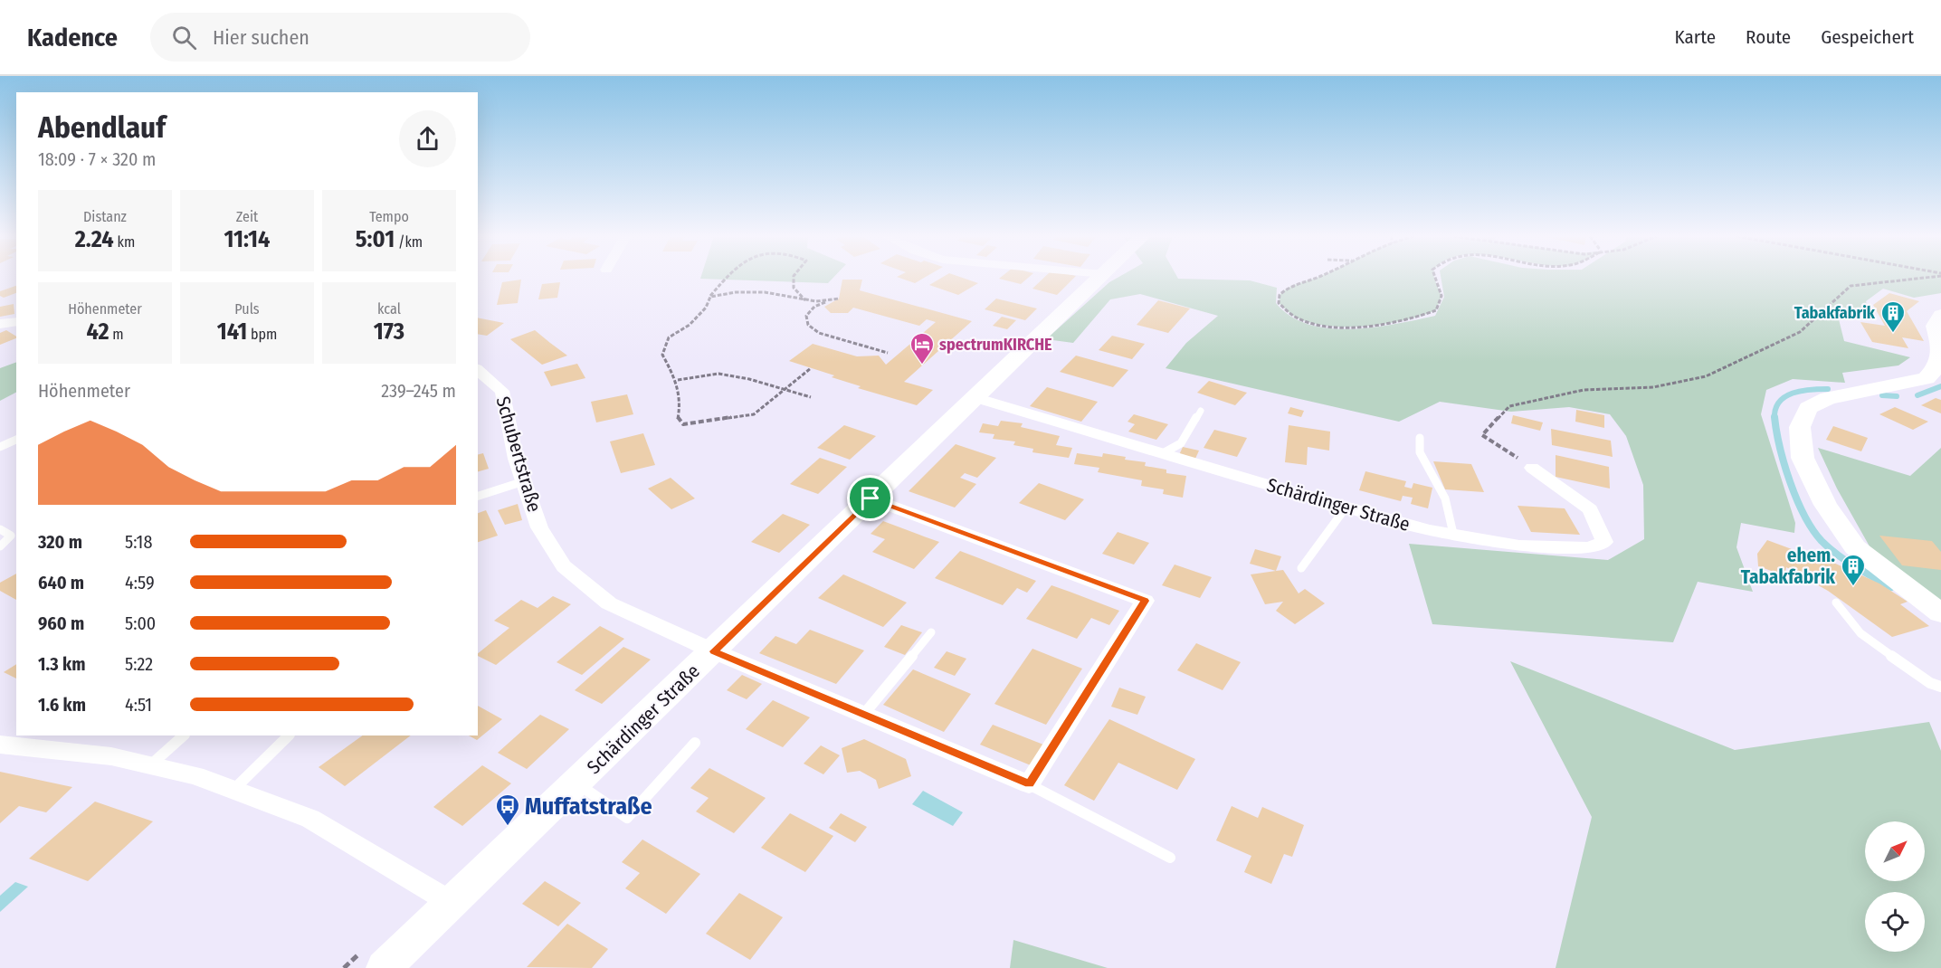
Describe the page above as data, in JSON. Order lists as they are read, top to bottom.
{
  "streets": {
    "main road": ["Schärdinger Straße"],
    "street": ["Schubertstraße"]
  },
  "crossings": [
    ["Schubertstraße", "Schärdinger Straße"]
  ],
  "places": {
    "building": ["Tabakfabrik", "ehem. Tabakfabrik"],
    "hotel": ["spectrumKIRCHE"],
    "bus stop": ["Muffatstraße"]
  },
  "north": "top right",
  "page": {
    "header": "Kadence",
    "search": "Hier suchen",
    "nav": ["Karte", "Route", "Gespeichert"],
    "heading": ["Abendlauf", "18:09 · 7 × 320 m"],
    "stats": [
      ["Distanz", "2.24 km"],
      ["Zeit", "11:14"],
      ["Tempo", "5:01 /km"],
      ["Höhenmeter", "42 m"],
      ["Puls", "141 bpm"],
      ["kcal", "173"]
    ],
    "chart": ["Höhenmeter", "239–245 m"],
    "list": [
      {
        "name": "320 m",
        "note": "5:18"
      },
      {
        "name": "640 m",
        "note": "4:59"
      },
      {
        "name": "960 m",
        "note": "5:00"
      },
      {
        "name": "1.3 km",
        "note": "5:22"
      },
      {
        "name": "1.6 km",
        "note": "4:51"
      }
    ]
  }
}
